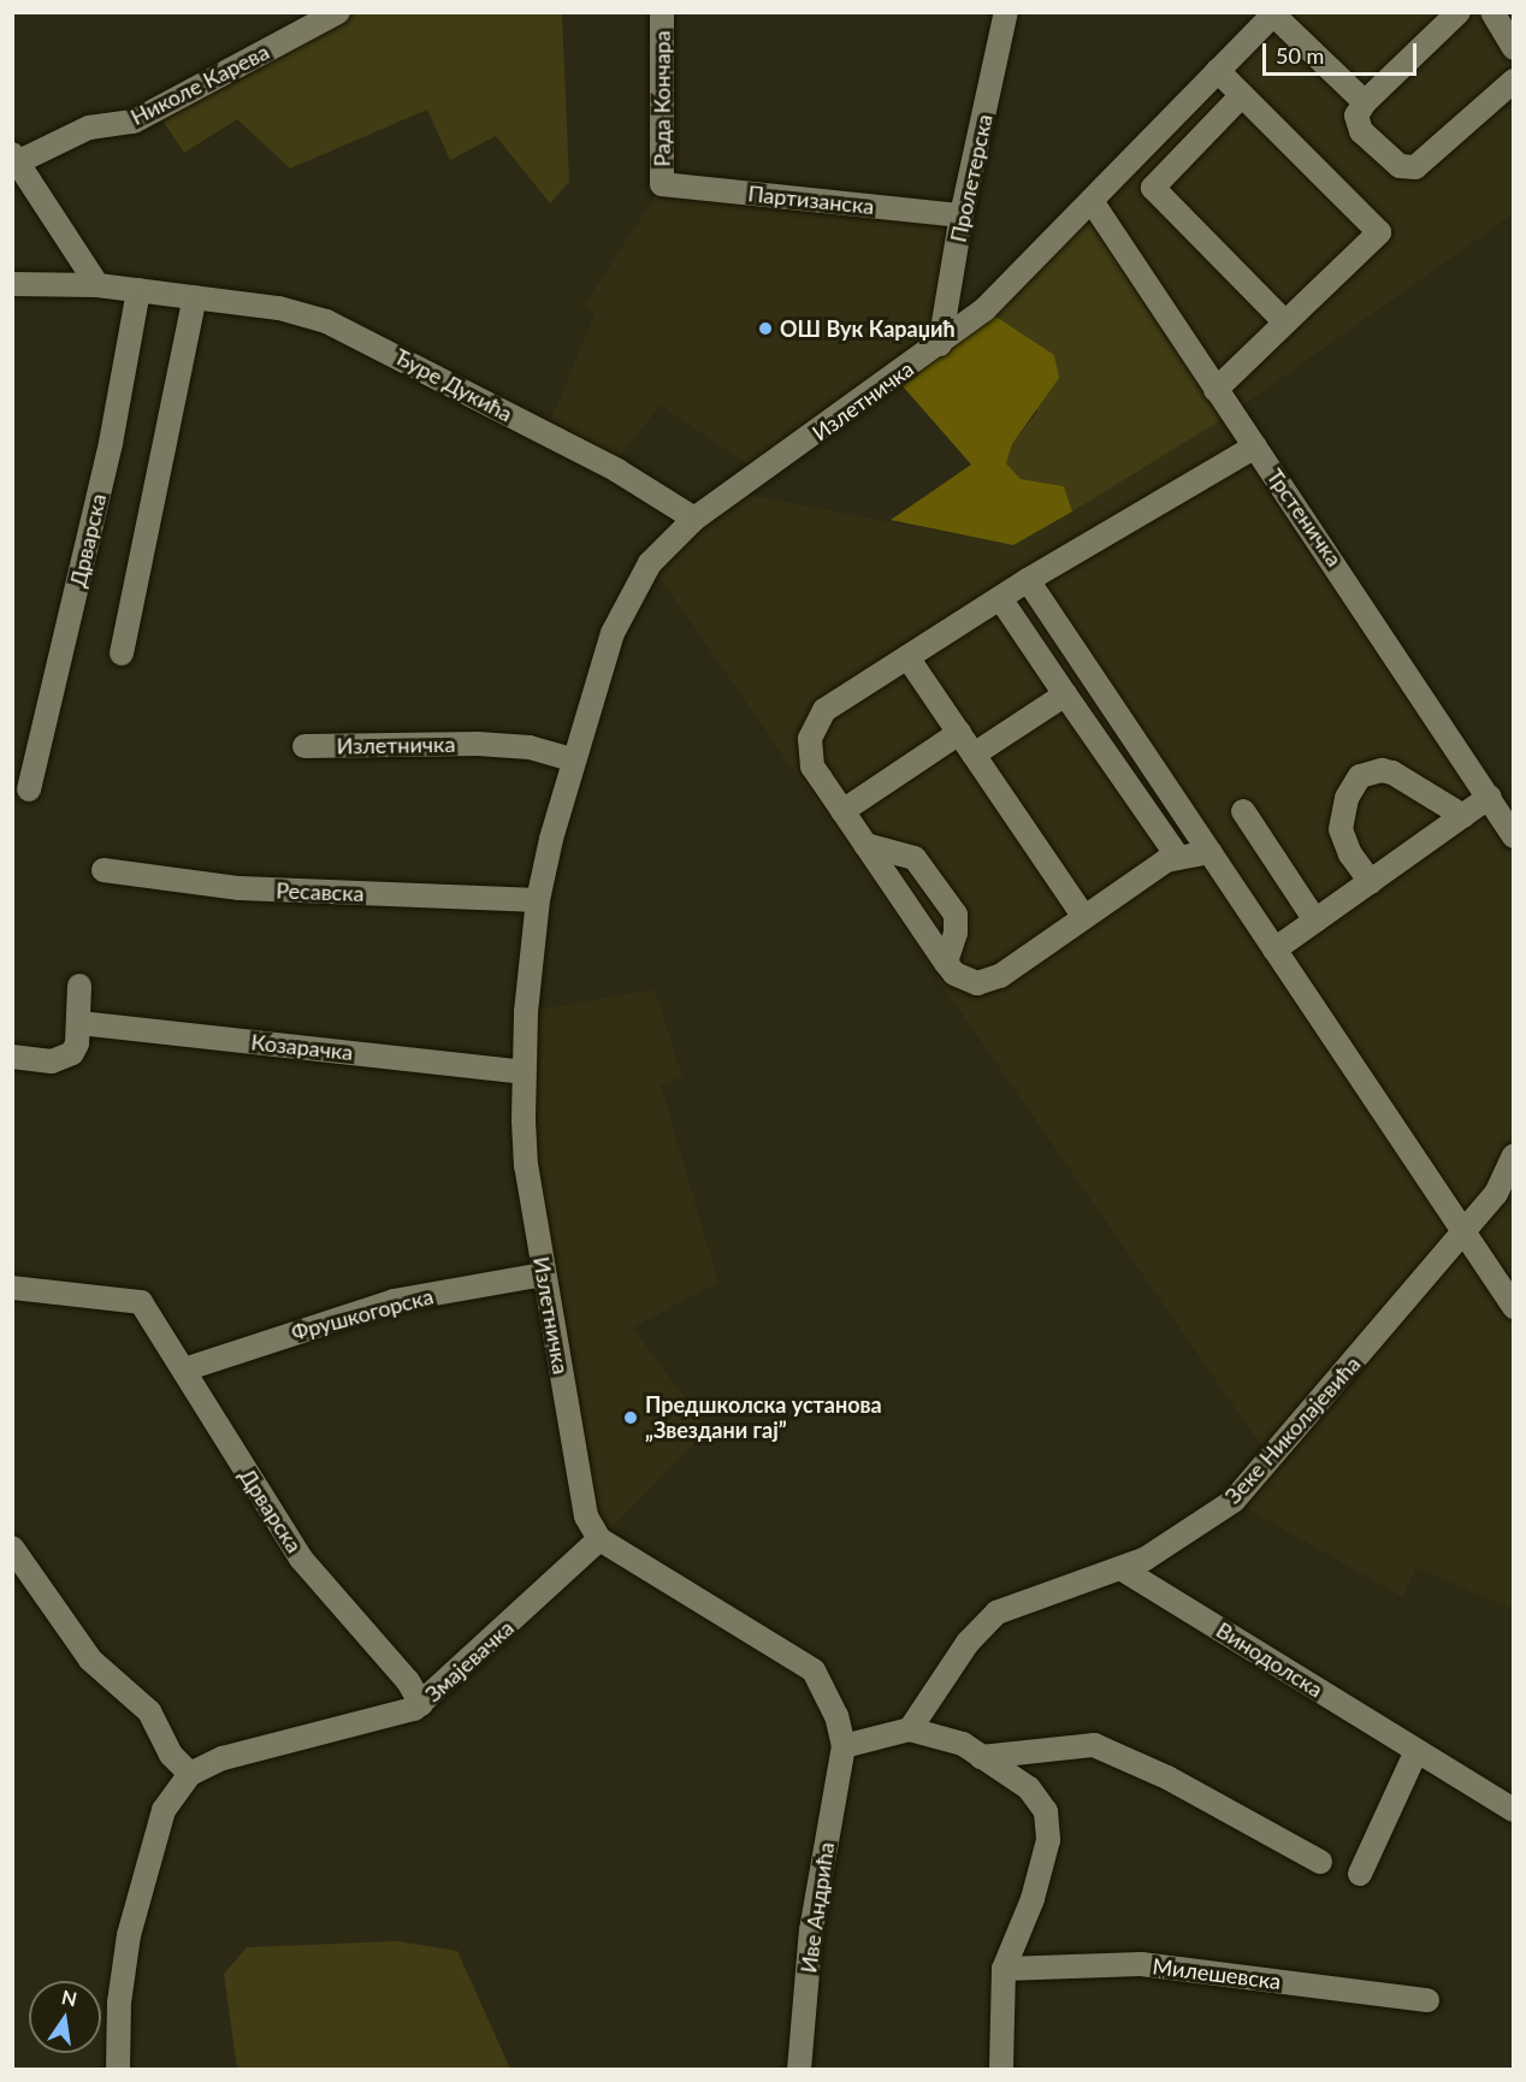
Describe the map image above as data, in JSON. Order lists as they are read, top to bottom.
{
  "streets": {
    "street": [
      "Николе Карева",
      "Рада Кончара",
      "Пролетерска",
      "Партизанска",
      "Ђуре Дукића",
      "Излетничка",
      "Трстеничка",
      "Дрварска",
      "Ресавска",
      "Козарачка",
      "Фрушкогорска",
      "Зеке Николајевића",
      "Винодолска",
      "Змајевачка",
      "Иве Андрића",
      "Милешевска"
    ]
  },
  "crossings": [
    ["Николе Карева", "Ђуре Дукића"],
    ["Рада Кончара", "Партизанска"],
    ["Пролетерска", "Партизанска"],
    ["Пролетерска", "Излетничка"],
    ["Ђуре Дукића", "Излетничка"],
    ["Ђуре Дукића", "Дрварска"],
    ["Излетничка", "Трстеничка"],
    ["Излетничка", "Ресавска"],
    ["Излетничка", "Козарачка"],
    ["Излетничка", "Фрушкогорска"],
    ["Излетничка", "Змајевачка"],
    ["Дрварска", "Фрушкогорска"],
    ["Дрварска", "Змајевачка"],
    ["Зеке Николајевића", "Винодолска"]
  ],
  "places": ["ОШ Вук Караџић", "Предшколска установа „Звездани гај”"],
  "scale_bar": "50 m",
  "north": "top"
}
